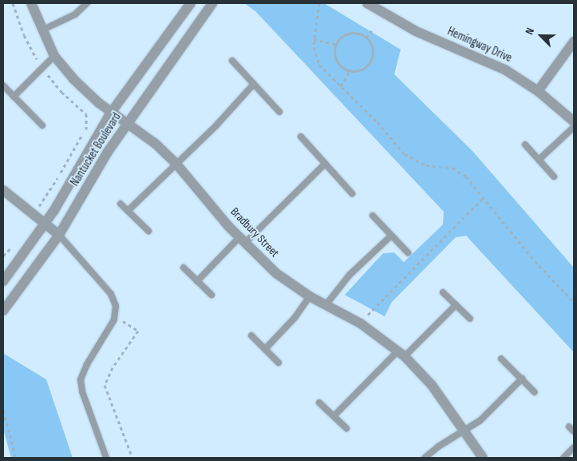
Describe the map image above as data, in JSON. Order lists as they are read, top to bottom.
{
  "streets": {
    "street": ["Hemingway Drive", "Nantucket Boulevard", "Bradbury Street"]
  },
  "crossings": [
    ["Nantucket Boulevard", "Bradbury Street"]
  ],
  "north": "top left"
}
